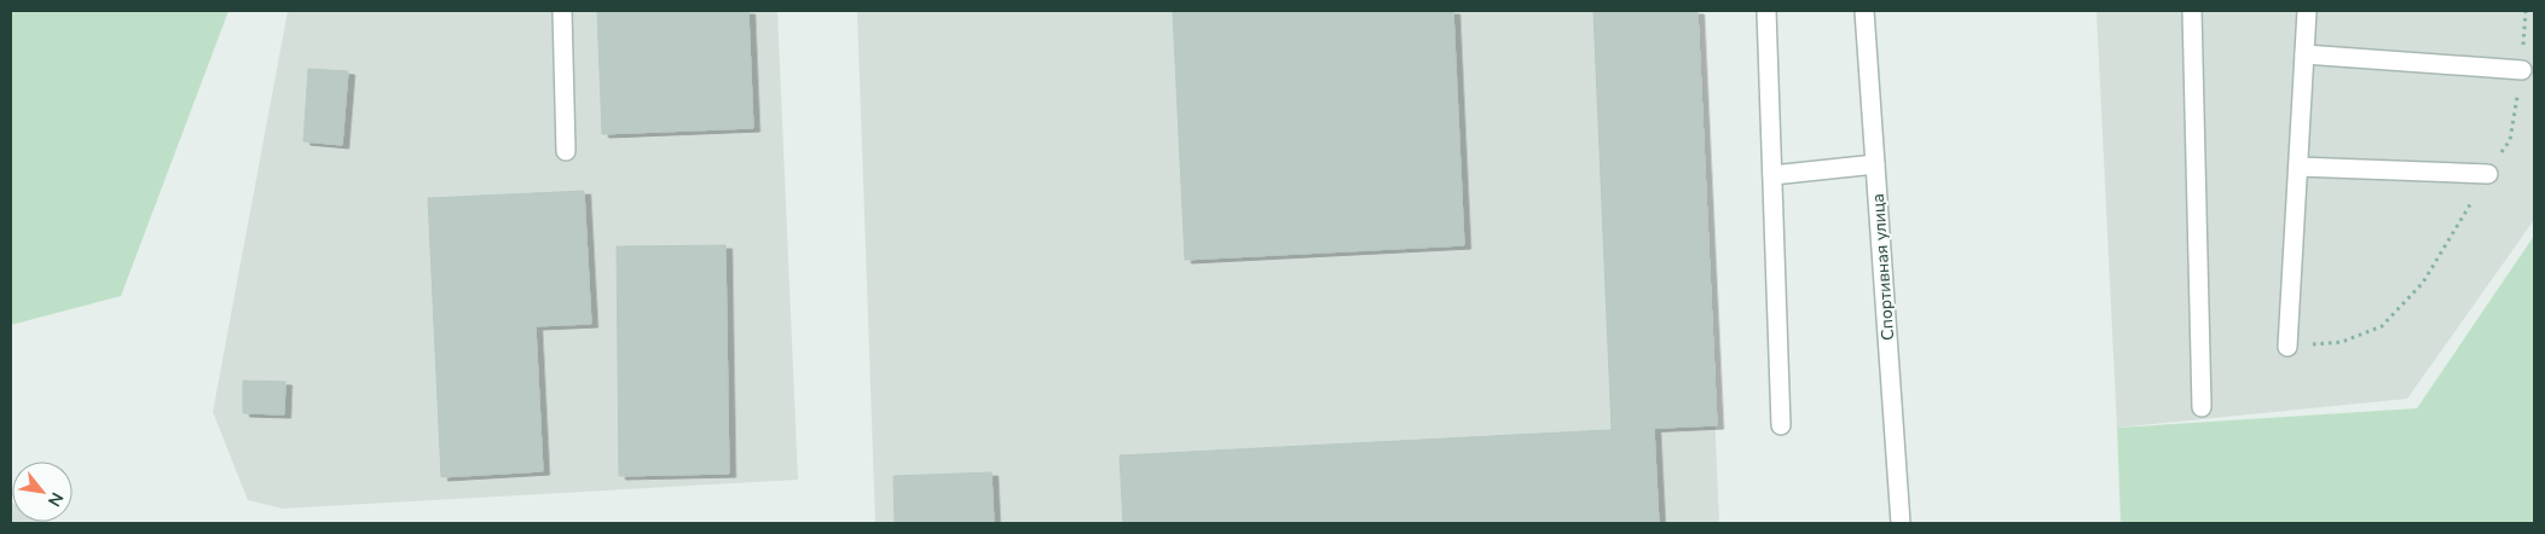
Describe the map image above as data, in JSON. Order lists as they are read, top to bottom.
{
  "streets": {
    "street": ["Спортивная улица"]
  },
  "north": "bottom right"
}
